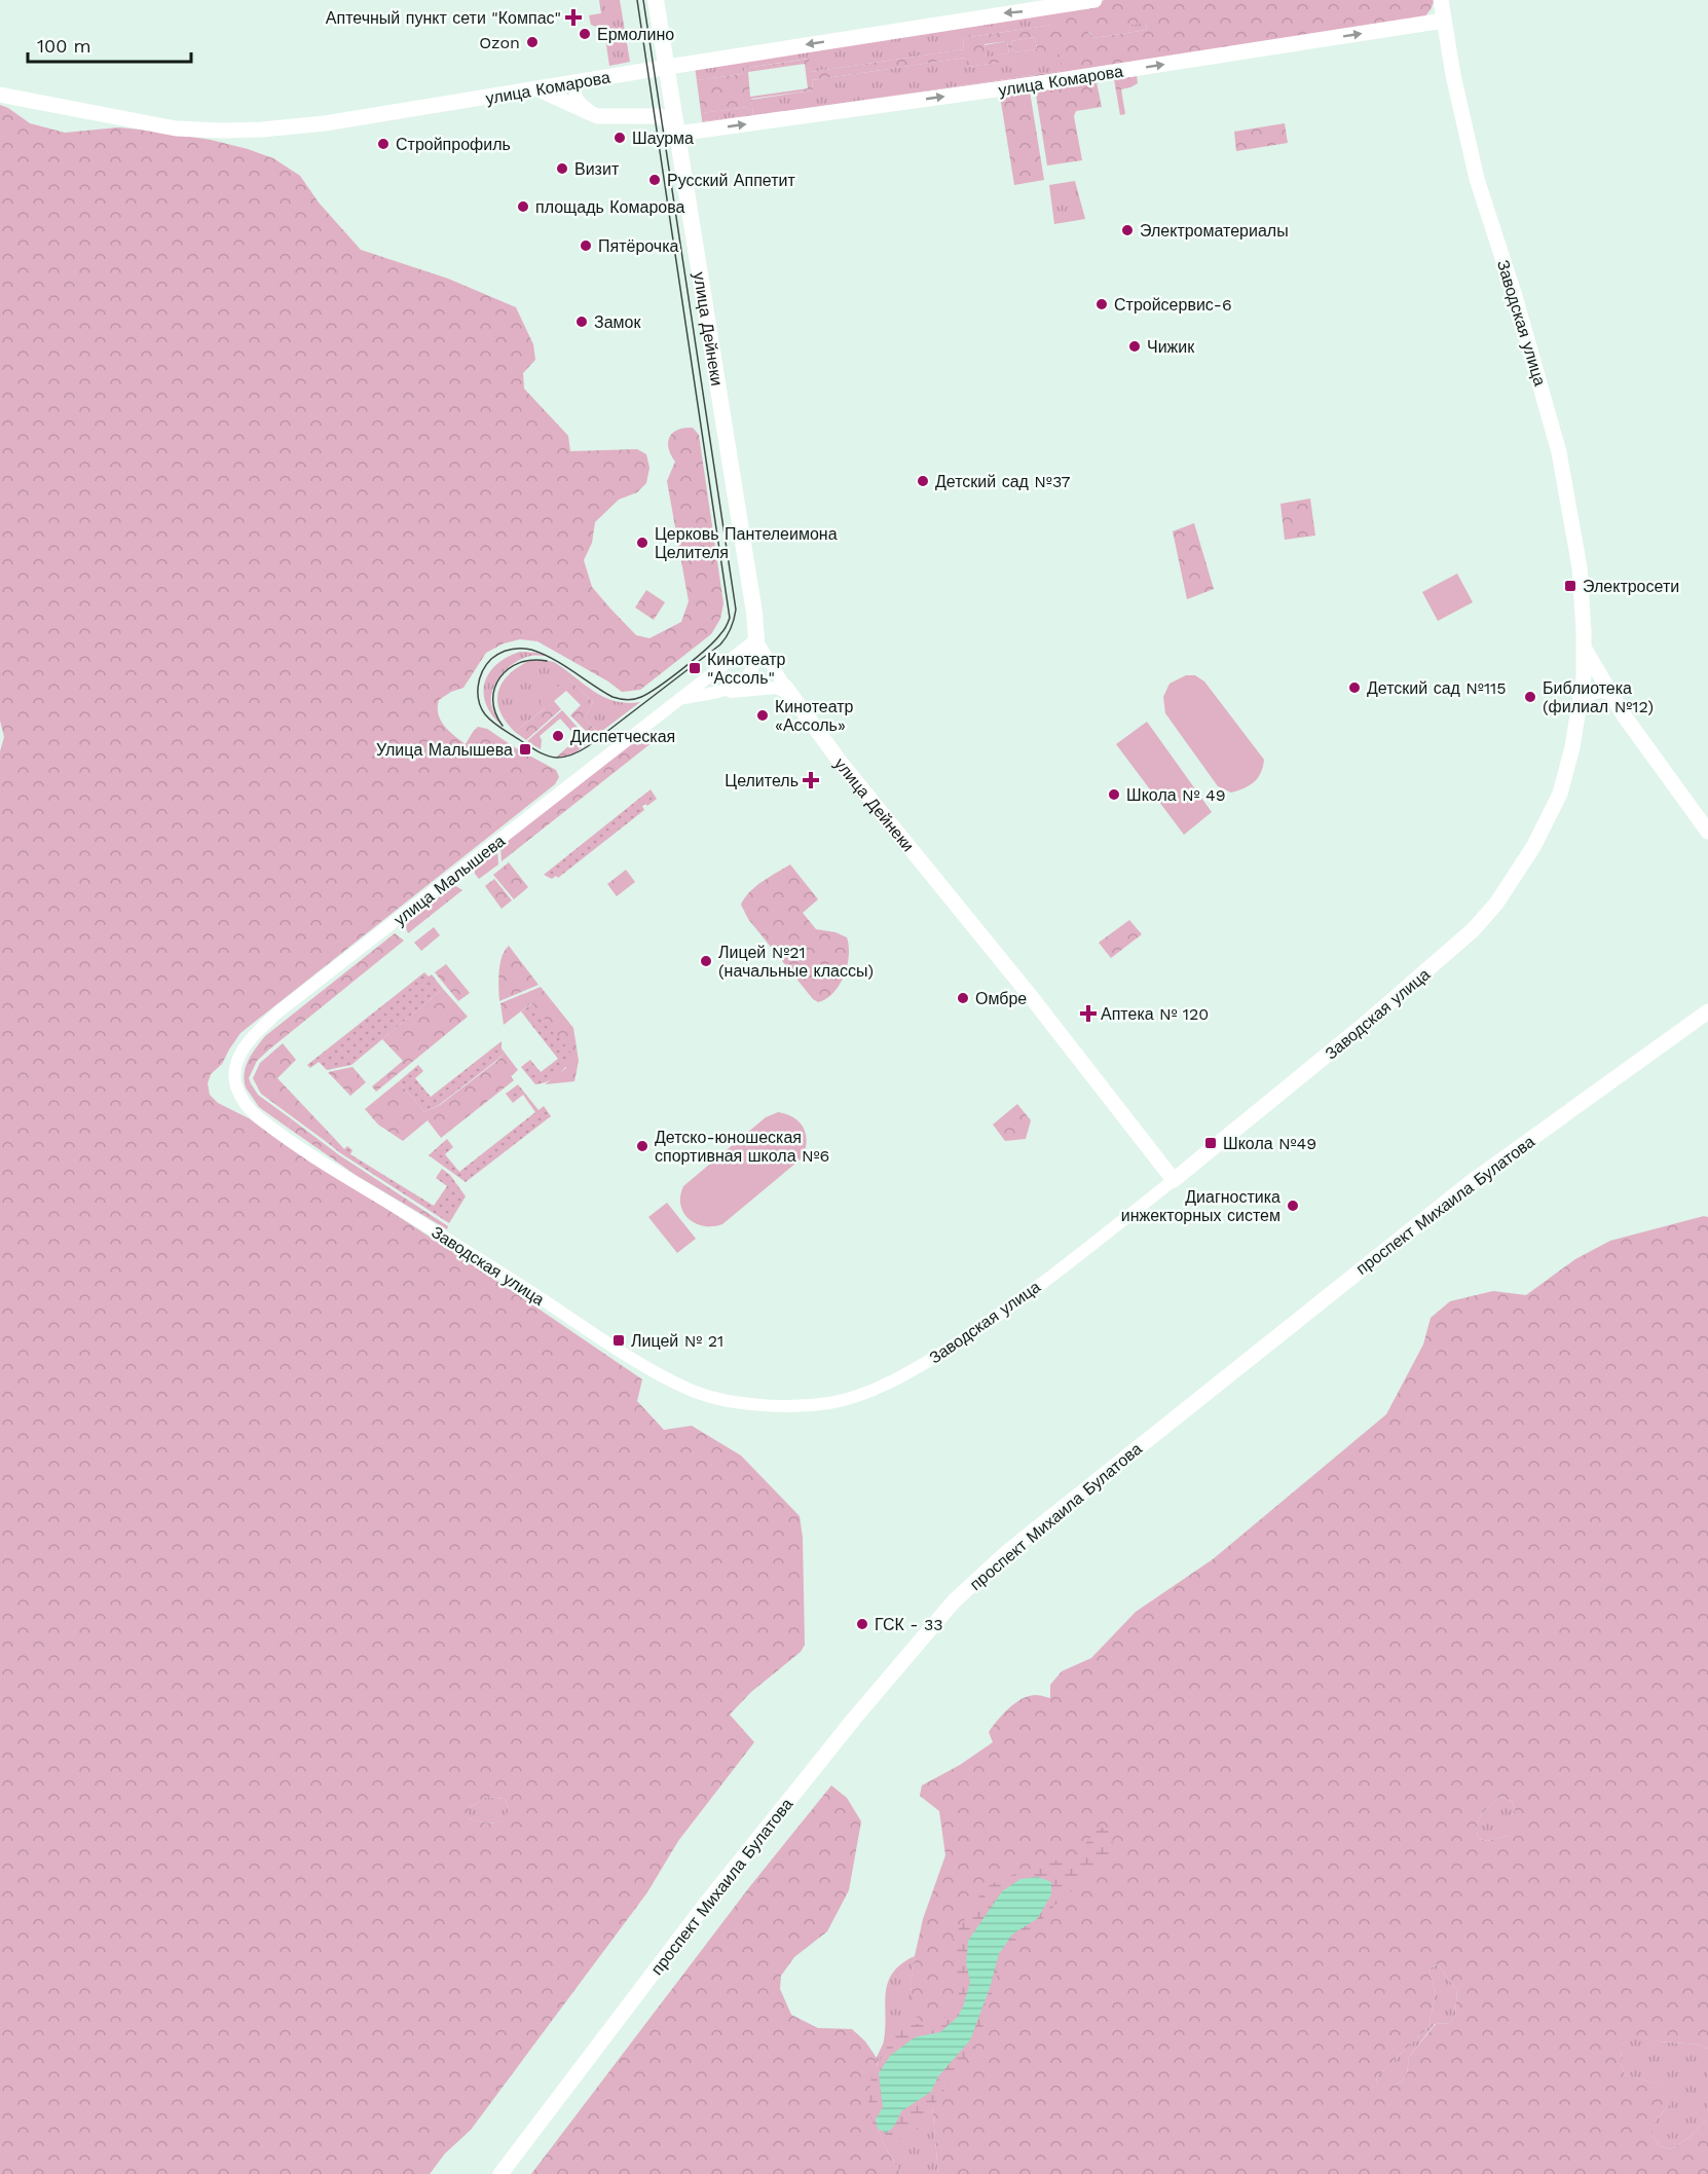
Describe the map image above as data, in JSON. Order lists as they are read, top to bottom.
{
  "streets": {
    "main road": ["улица Дейнеки"],
    "street": [
      "улица Комарова",
      "Заводская улица",
      "улица Малышева",
      "проспект Михаила Булатова"
    ]
  },
  "crossings": [
    ["улица Комарова", "Заводская улица"],
    ["улица Комарова", "улица Дейнеки"],
    ["Заводская улица", "улица Дейнеки"],
    ["Заводская улица", "улица Малышева"],
    ["улица Дейнеки", "улица Малышева"]
  ],
  "places": {
    "health": ["Аптечный пункт сети \"Компас\"", "Целитель", "Аптека № 120"],
    "other": [
      "Ермолино",
      "Ozon",
      "Шаурма",
      "Стройпрофиль",
      "Визит",
      "Русский Аппетит",
      "площадь Комарова",
      "Электроматериалы",
      "Пятёрочка",
      "Стройсервис-6",
      "Замок",
      "Чижик",
      "Детский сад №37",
      "Церковь Пантелеимона Целителя",
      "Детский сад №115",
      "Библиотека (филиал №12)",
      "Кинотеатр «Ассоль»",
      "Диспетческая",
      "Школа № 49",
      "Лицей №21 (начальные классы)",
      "Омбре",
      "Детско-юношеская спортивная школа №6",
      "Диагностика инжекторных систем",
      "ГСК - 33"
    ],
    "transit": [
      "Электросети",
      "Кинотеатр \"Ассоль\"",
      "Улица Малышева",
      "Школа №49",
      "Лицей № 21"
    ]
  },
  "scale_bar": "100 m"
}
